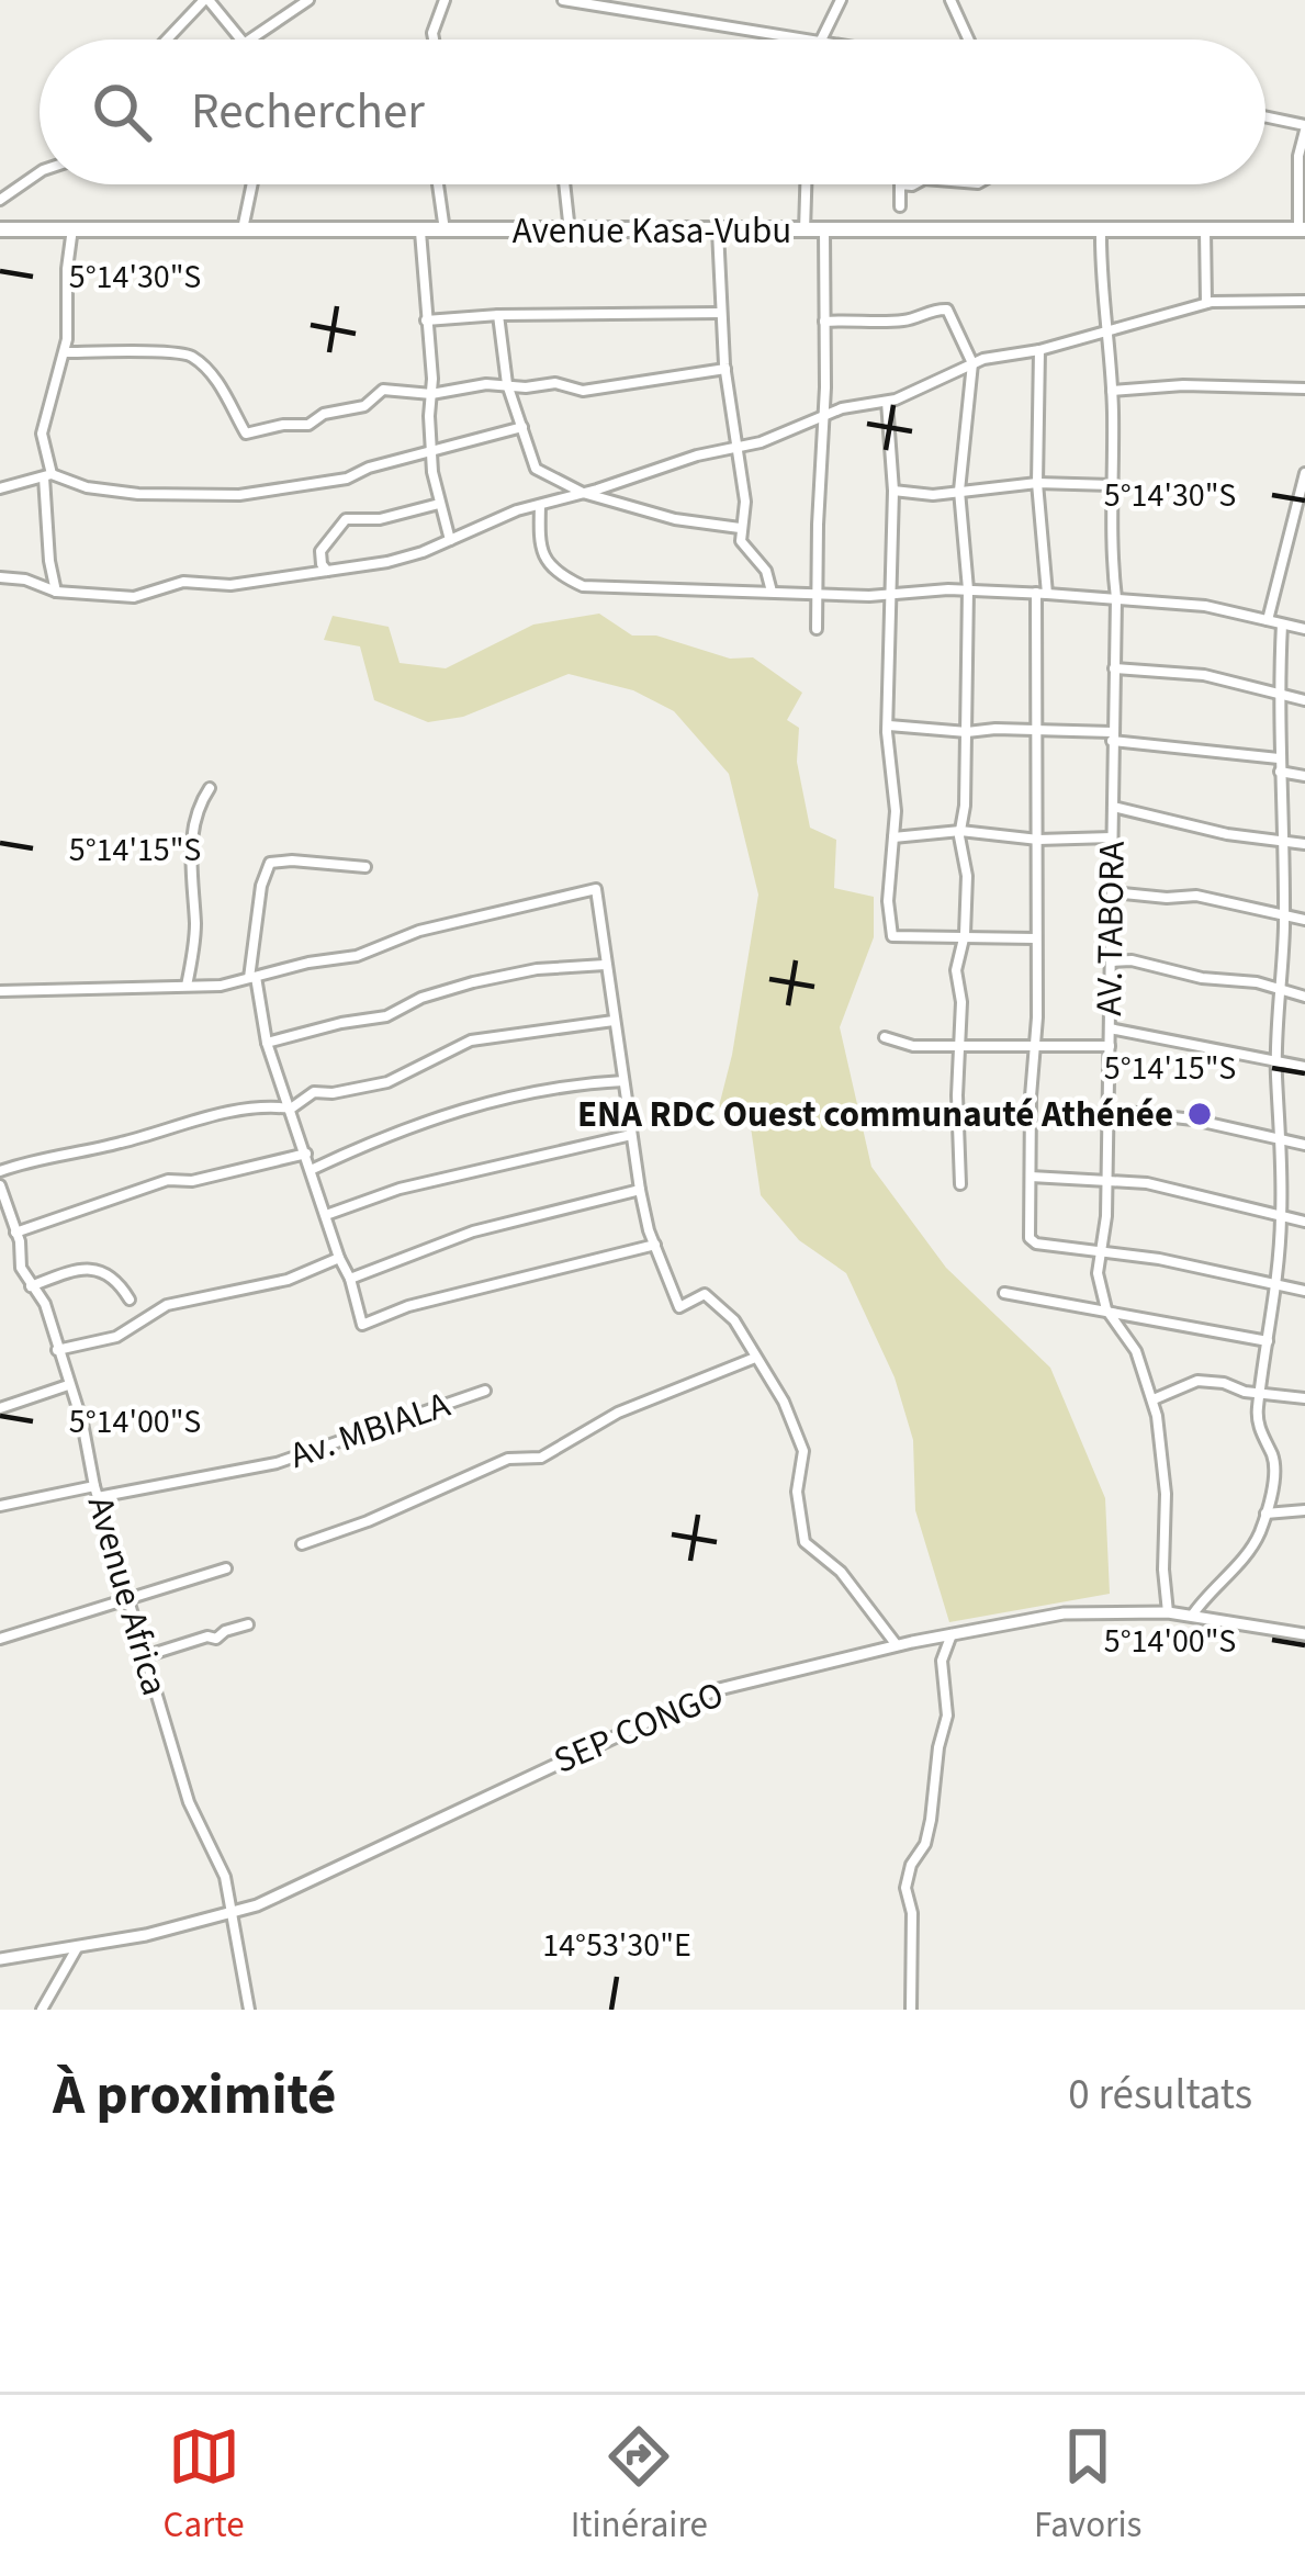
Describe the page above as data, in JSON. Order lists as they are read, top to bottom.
{
  "streets": {
    "highway": ["Avenue Kasa-Vubu"],
    "street": [
      "AV. TABORA",
      "Av. MBIALA",
      "Avenue Africa",
      "SEP CONGO"
    ]
  },
  "crossings": [
    ["Avenue Kasa-Vubu", "AV. TABORA"],
    ["AV. TABORA", "SEP CONGO"],
    ["Av. MBIALA", "Avenue Africa"],
    ["Avenue Africa", "SEP CONGO"]
  ],
  "places": ["ENA RDC Ouest communauté Athénée"],
  "page": {
    "search": "Rechercher",
    "heading": ["À proximité", "0 résultats"],
    "nav": ["Carte", "Itinéraire", "Favoris"]
  },
  "coordinates": [
    "5°14'30\"S",
    "5°14'15\"S",
    "5°14'00\"S",
    "14°53'30\"E"
  ]
}
